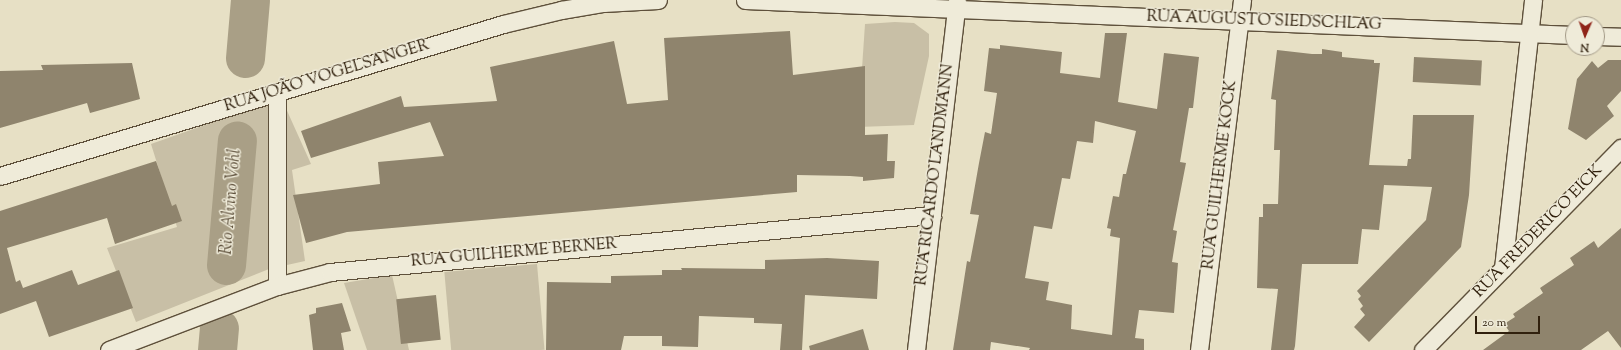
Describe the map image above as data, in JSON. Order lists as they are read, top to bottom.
{
  "streets": {
    "street": [
      "RUA AUGUSTO SIEDSCHLAG",
      "RUA JOÃO VOGELSANGER",
      "RUA RICARDO LANDMANN",
      "RUA GUILHERME KOCK",
      "RUA FREDERICO EICK",
      "RUA GUILHERME BERNER"
    ]
  },
  "crossings": [
    ["RUA AUGUSTO SIEDSCHLAG", "RUA RICARDO LANDMANN"],
    ["RUA AUGUSTO SIEDSCHLAG", "RUA GUILHERME KOCK"],
    ["RUA RICARDO LANDMANN", "RUA GUILHERME BERNER"]
  ],
  "water": ["Rio Alvino Vohl"],
  "scale_bar": "20 m",
  "north": "bottom"
}
